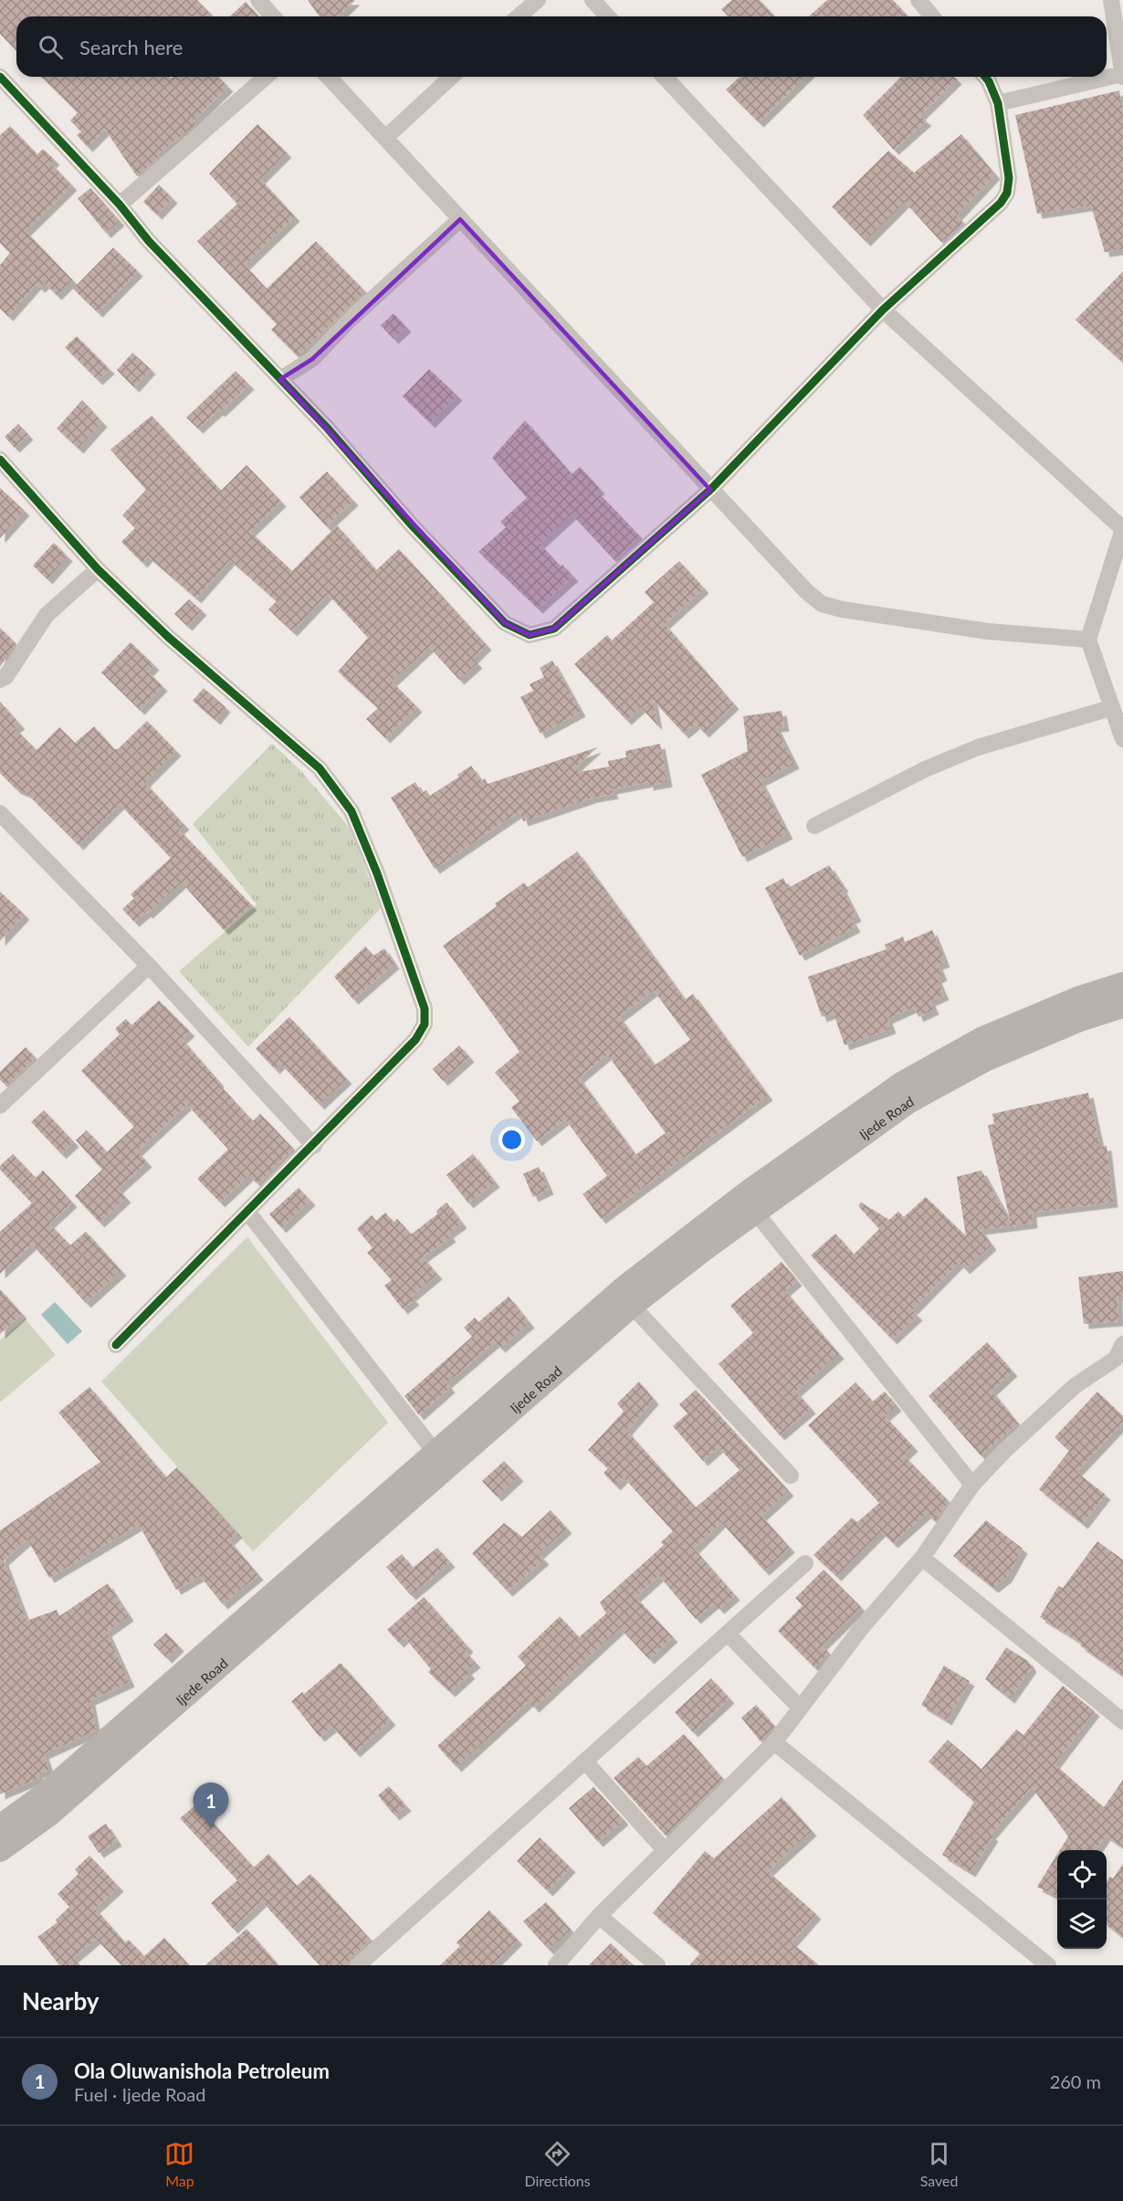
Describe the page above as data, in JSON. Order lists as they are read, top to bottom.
{
  "streets": {
    "main road": ["Ijede Road"]
  },
  "page": {
    "search": "Search here",
    "pins": "1",
    "heading": "Nearby",
    "list": [
      {
        "mark": "1",
        "name": "Ola Oluwanishola Petroleum",
        "note": "Fuel · Ijede Road",
        "value": "260 m"
      }
    ],
    "nav": ["Map", "Directions", "Saved"]
  }
}
